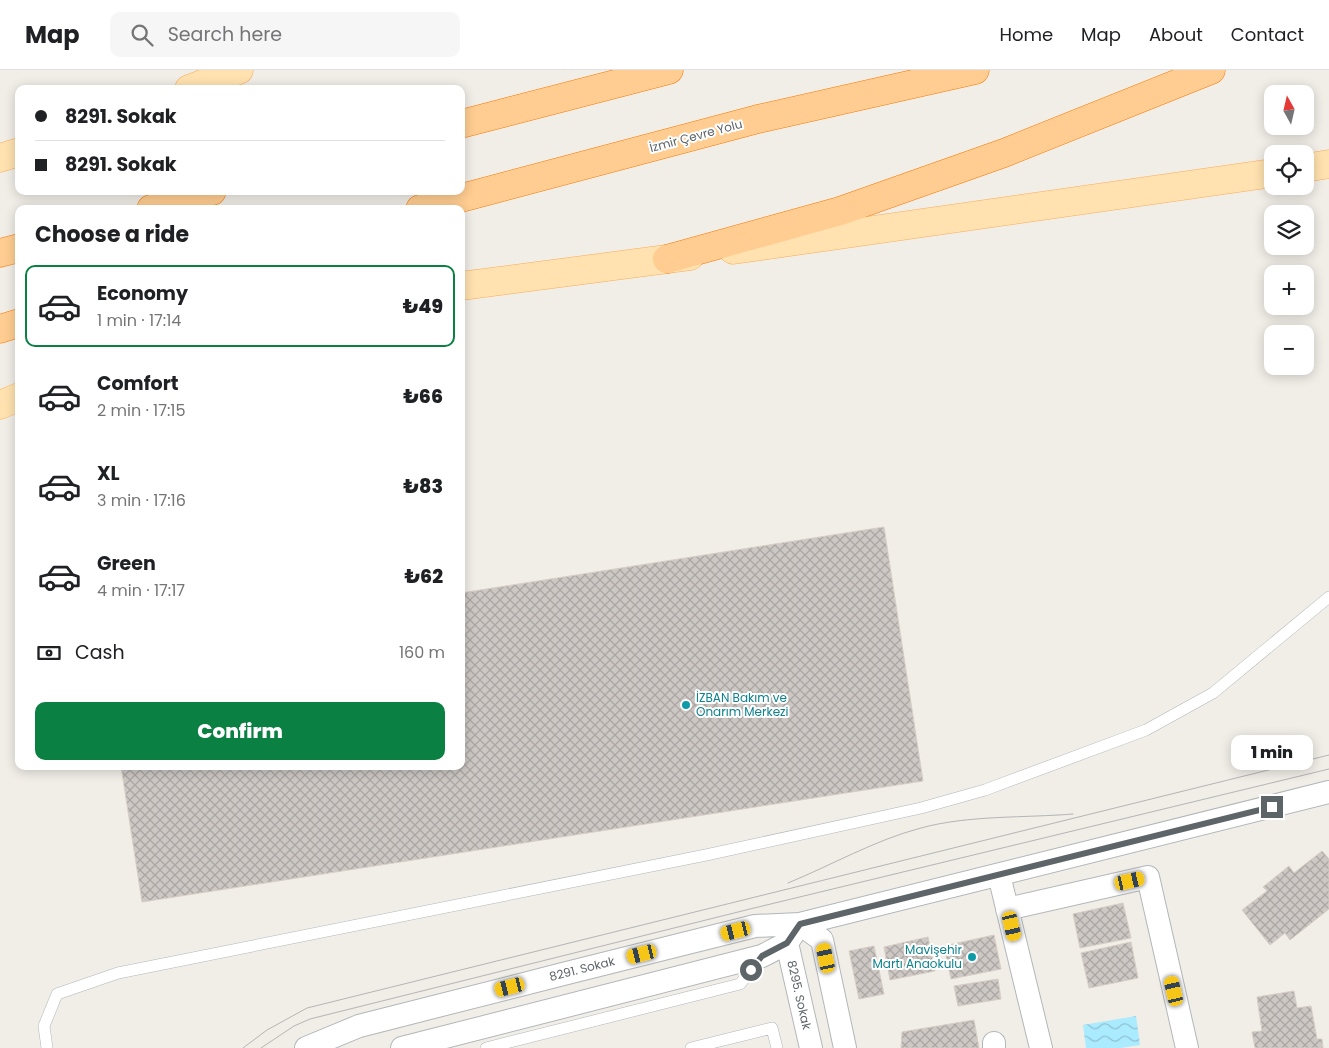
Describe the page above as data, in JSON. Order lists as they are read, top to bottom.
{
  "streets": {
    "highway": ["İzmir Çevre Yolu"],
    "street": ["8291. Sokak", "8295. Sokak"]
  },
  "places": ["İZBAN Bakım ve Onarım Merkezi", "Mavişehir Martı Anaokulu"],
  "north": "top",
  "page": {
    "header": "Map",
    "search": "Search here",
    "nav": [
      "Home",
      "Map",
      "About",
      "Contact"
    ],
    "map_buttons": ["+", "−"],
    "banner": ["8291. Sokak", "8291. Sokak"],
    "heading": "Choose a ride",
    "list": [
      {
        "name": "Economy",
        "note": "1 min · 17:14",
        "value": "₺49"
      },
      {
        "name": "Comfort",
        "note": "2 min · 17:15",
        "value": "₺66"
      },
      {
        "name": "XL",
        "note": "3 min · 17:16",
        "value": "₺83"
      },
      {
        "name": "Green",
        "note": "4 min · 17:17",
        "value": "₺62"
      }
    ],
    "pay": ["Cash", "160 m"],
    "buttons": "Confirm",
    "bubble": "1 min"
  }
}
